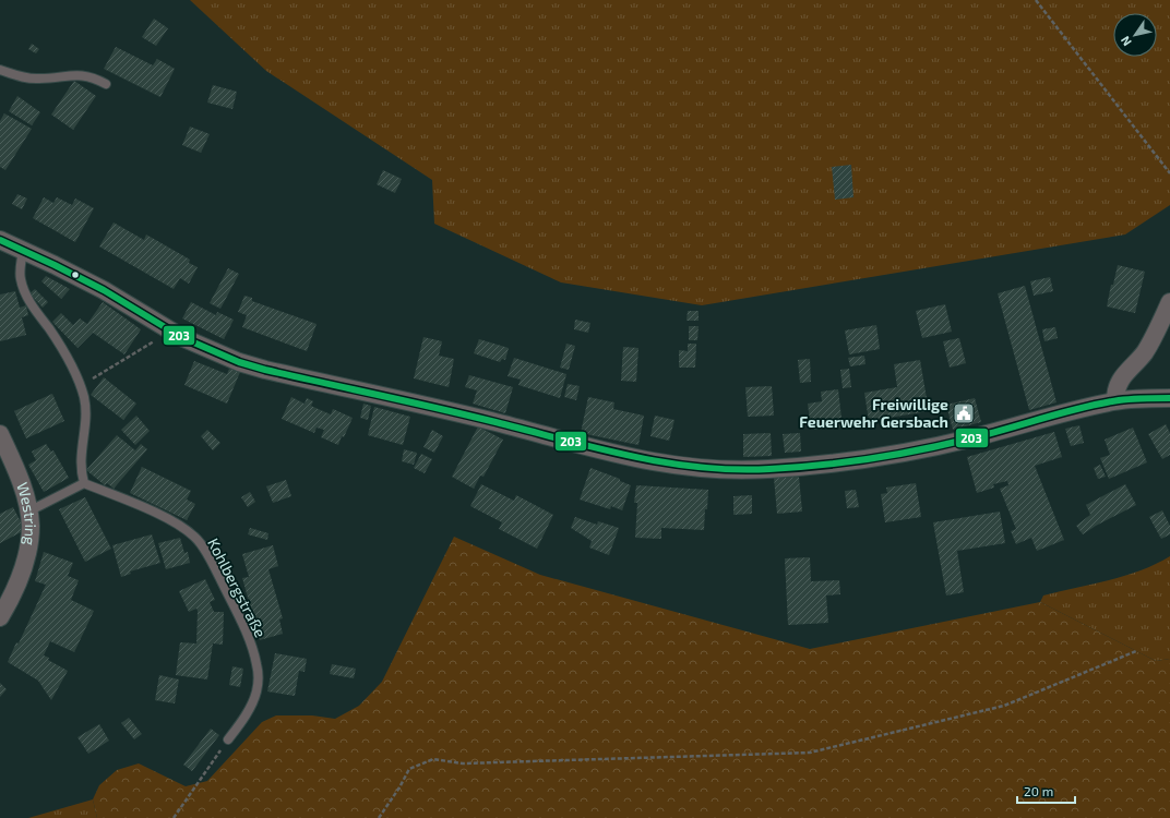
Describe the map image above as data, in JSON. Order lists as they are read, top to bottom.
{
  "streets": {
    "street": ["Westring"],
    "lane": ["Kohlbergstraße"]
  },
  "places": {
    "public building": ["Freiwillige Feuerwehr Gersbach"]
  },
  "lines": ["transit line 203"],
  "scale_bar": "20 m",
  "north": "bottom left"
}
